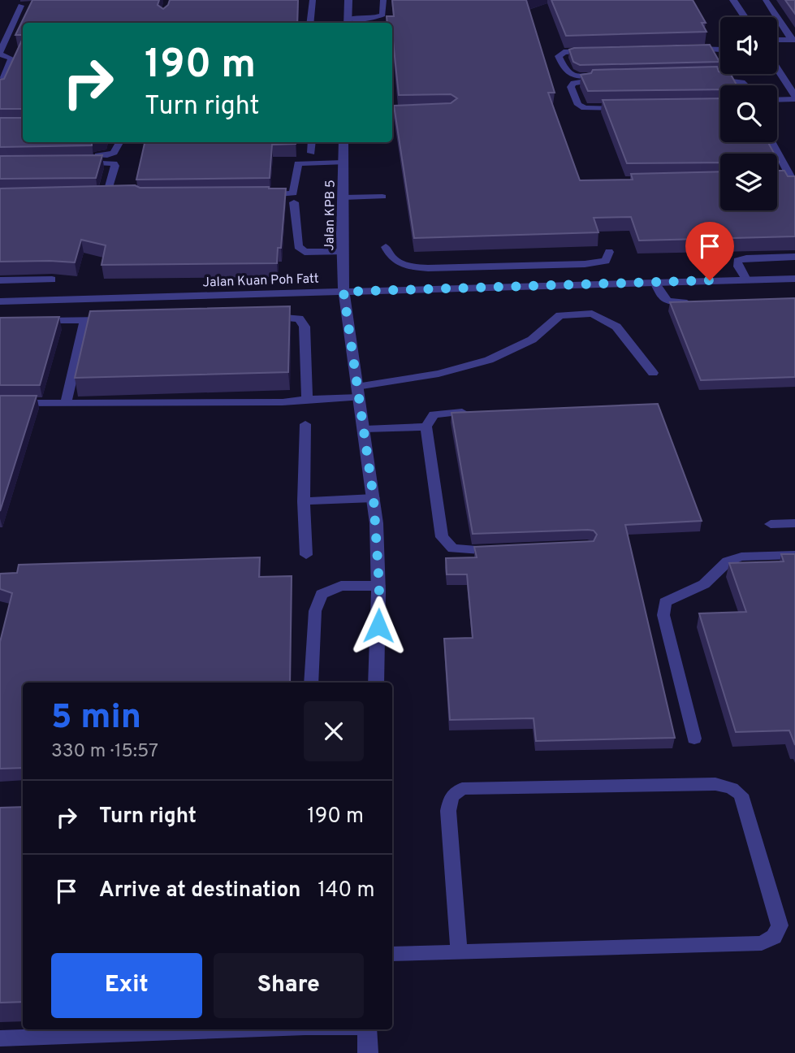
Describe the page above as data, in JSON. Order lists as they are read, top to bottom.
{
  "streets": {
    "street": ["Jalan KPB 5", "Jalan Kuan Poh Fatt"]
  },
  "crossings": [
    ["Jalan KPB 5", "Jalan Kuan Poh Fatt"]
  ],
  "page": {
    "turn": ["190 m", "Turn right"],
    "heading": ["5 min", "330 m · 15:57"],
    "list": [
      {
        "name": "Turn right",
        "value": "190 m"
      },
      {
        "name": "Arrive at destination",
        "value": "140 m"
      }
    ],
    "buttons": ["Exit", "Share"]
  }
}
